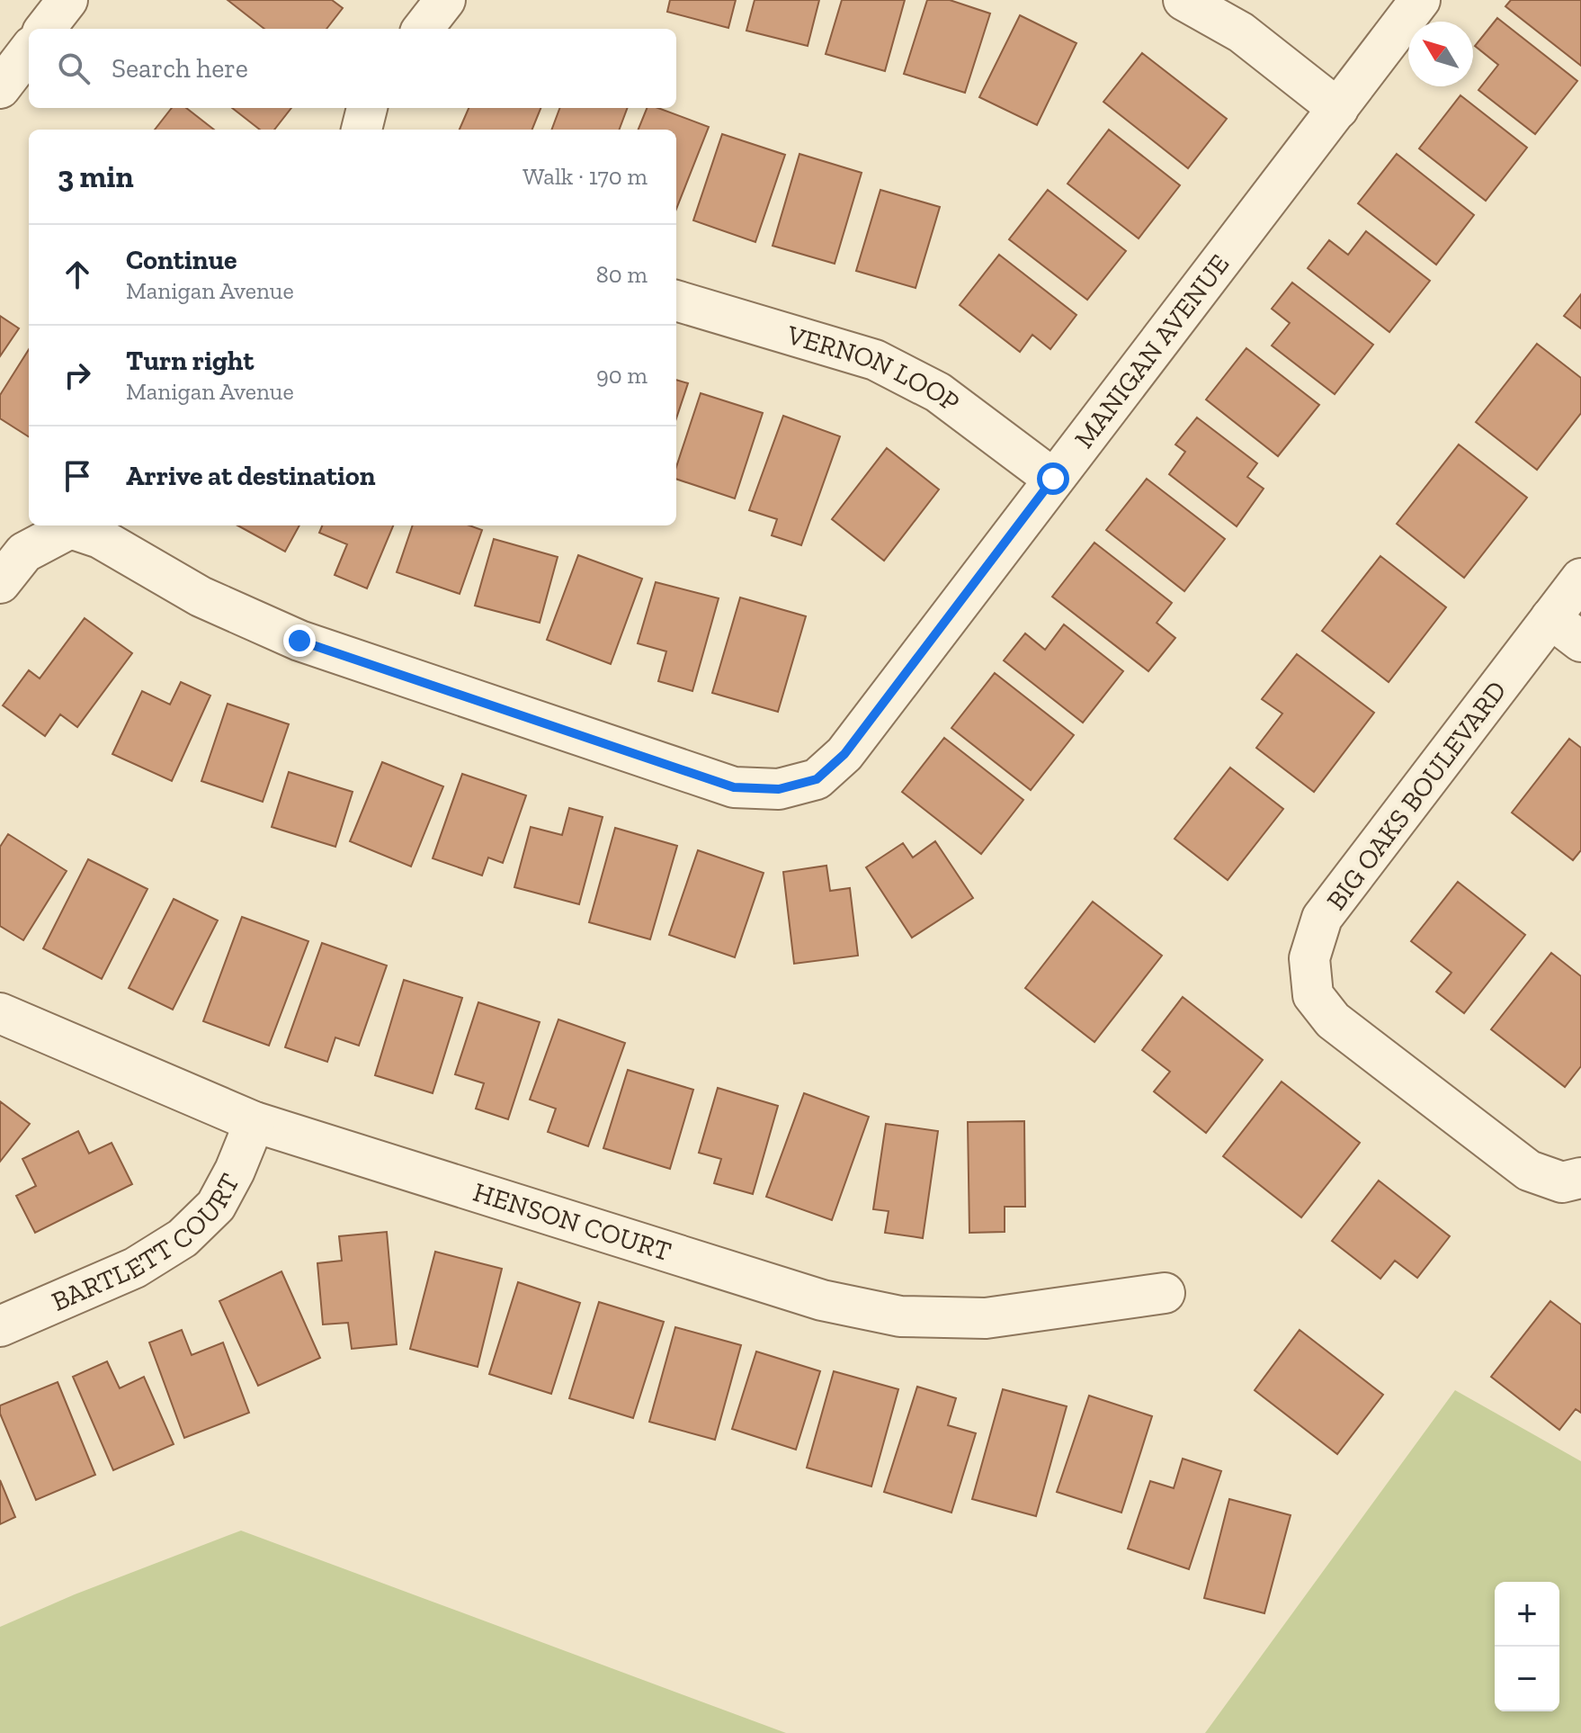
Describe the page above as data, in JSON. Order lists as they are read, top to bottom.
{
  "streets": {
    "street": [
      "MANIGAN AVENUE",
      "VERNON LOOP",
      "BIG OAKS BOULEVARD",
      "HENSON COURT",
      "BARTLETT COURT"
    ]
  },
  "crossings": [
    ["MANIGAN AVENUE", "VERNON LOOP"],
    ["HENSON COURT", "BARTLETT COURT"]
  ],
  "north": "top left",
  "page": {
    "search": "Search here",
    "heading": ["3 min", "Walk · 170 m"],
    "list": [
      ["Continue", "Manigan Avenue", "80 m"],
      ["Turn right", "Manigan Avenue", "90 m"],
      "Arrive at destination"
    ],
    "map_buttons": ["+", "−"]
  }
}
